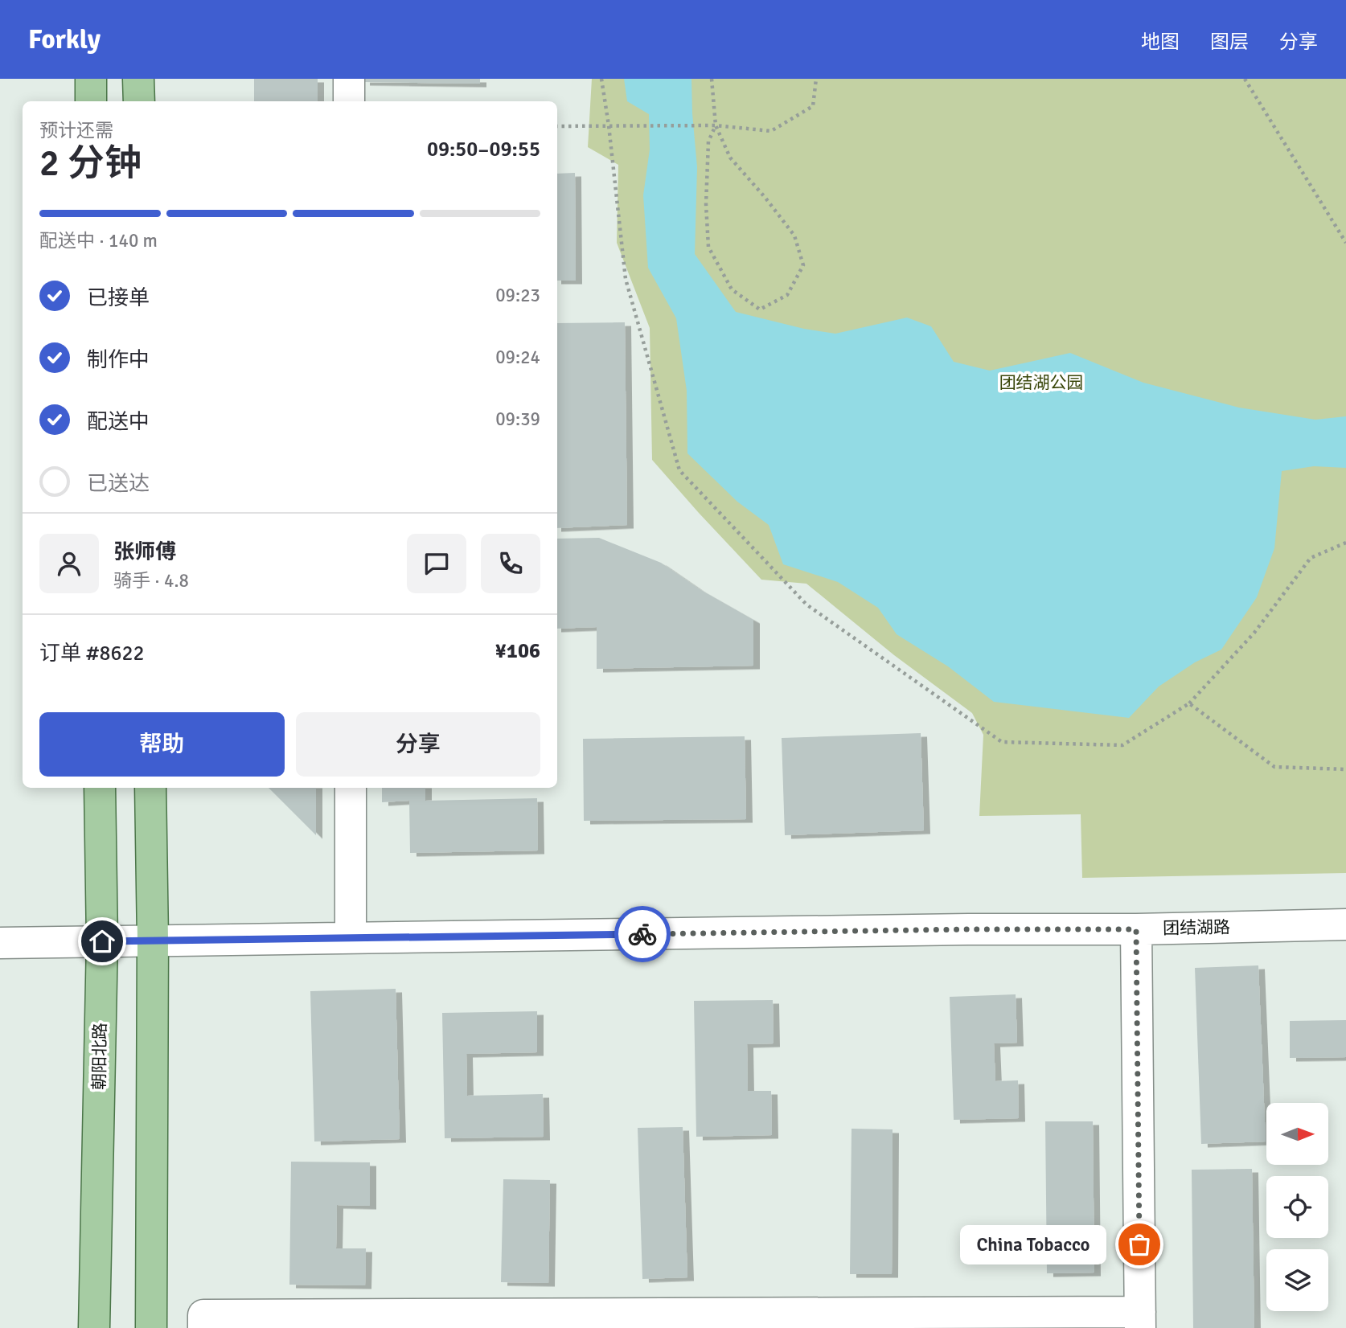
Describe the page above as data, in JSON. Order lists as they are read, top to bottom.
{
  "streets": {
    "main road": ["朝阳北路"],
    "street": ["团结湖路"]
  },
  "crossings": [
    ["团结湖路", "朝阳北路"]
  ],
  "parks": ["团结湖公园"],
  "places": ["China Tobacco"],
  "north": "right",
  "page": {
    "header": "Forkly",
    "nav": ["地图", "图层", "分享"],
    "heading": ["2 分钟", "预计还需", "09:50–09:55"],
    "panel": [
      "张师傅",
      "骑手 · 4.8",
      "订单 #8622",
      "¥106"
    ],
    "bar": "配送中 · 140 m",
    "list": [
      ["已接单", "09:23"],
      ["制作中", "09:24"],
      ["配送中", "09:39"],
      "已送达"
    ],
    "buttons": ["帮助", "分享"],
    "bubble": "China Tobacco"
  }
}
